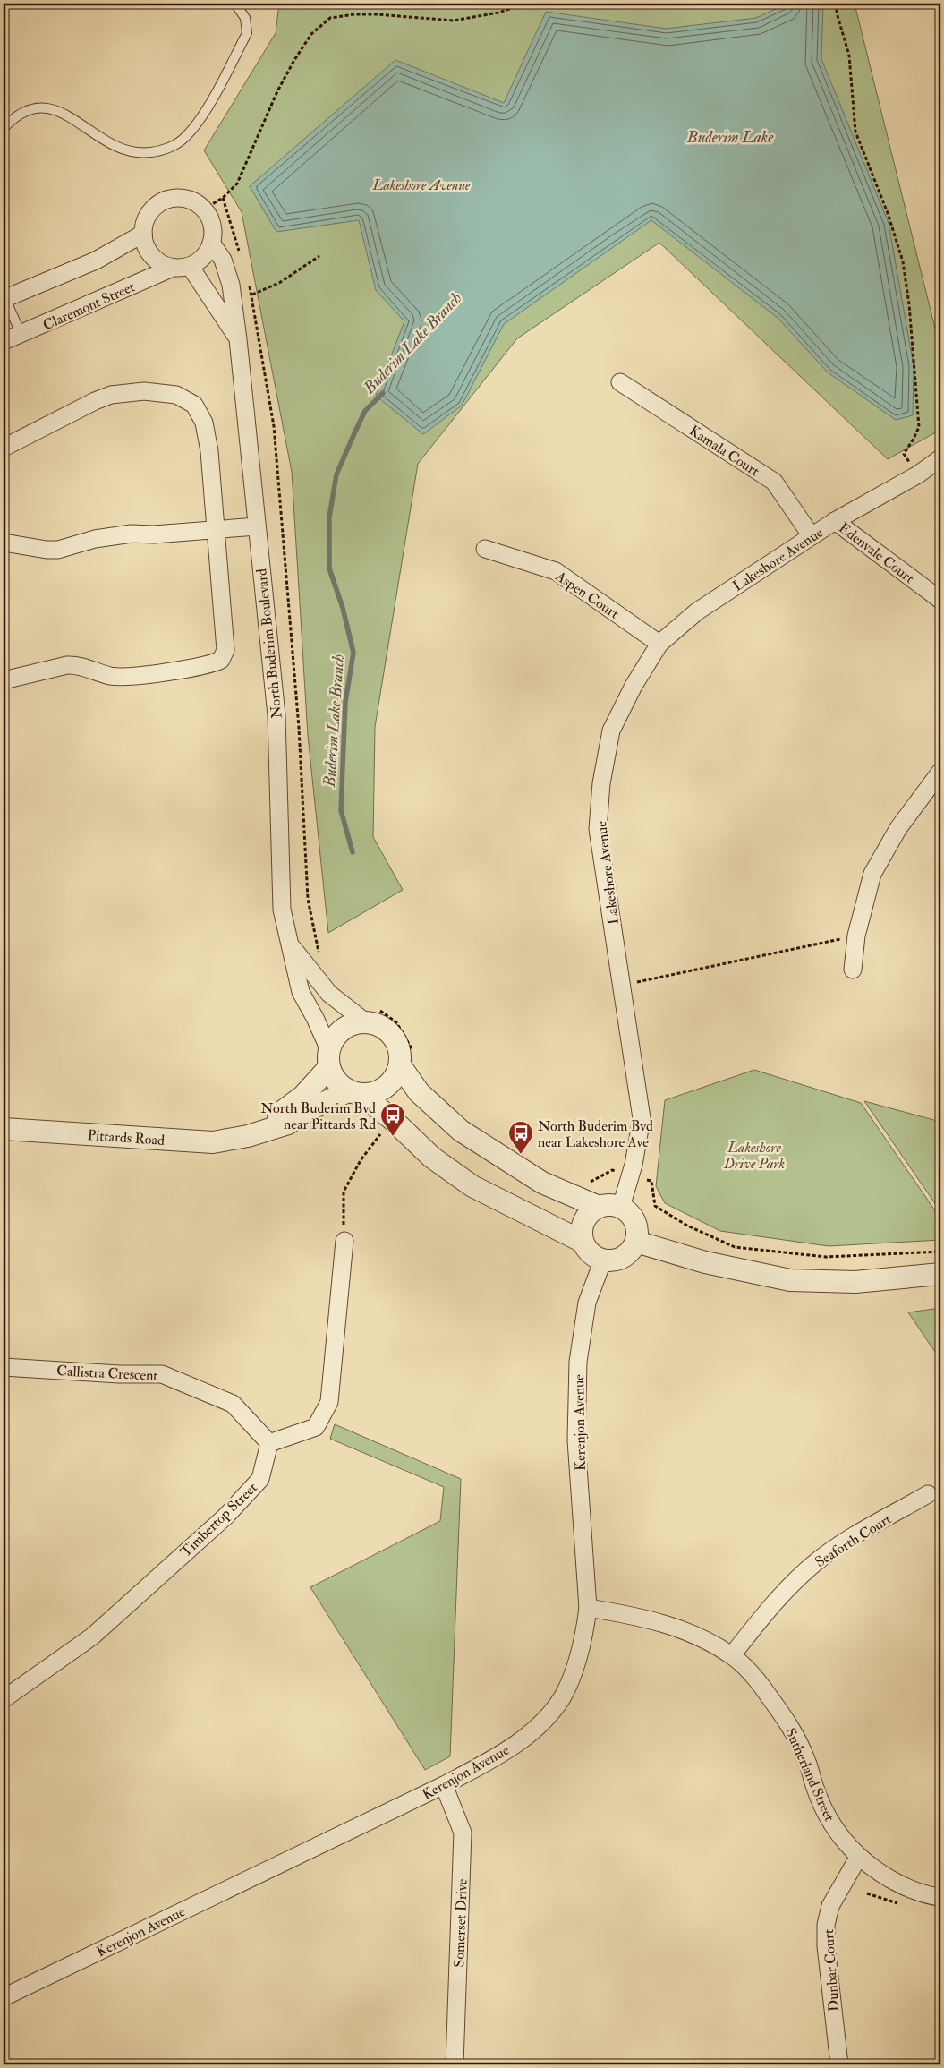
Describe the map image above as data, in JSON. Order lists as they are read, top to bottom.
{
  "streets": {
    "street": [
      "Claremont Street",
      "Kamala Court",
      "Edenvale Court",
      "Lakeshore Avenue",
      "Aspen Court",
      "North Buderim Boulevard",
      "Pittards Road",
      "Callistra Crescent",
      "Kerenjon Avenue",
      "Timbertop Street",
      "Seaforth Court",
      "Sutherland Street",
      "Somerset Drive",
      "Dunbar Court"
    ]
  },
  "crossings": [
    ["Claremont Street", "North Buderim Boulevard"],
    ["Kamala Court", "Lakeshore Avenue"],
    ["Edenvale Court", "Lakeshore Avenue"],
    ["Lakeshore Avenue", "Aspen Court"],
    ["Lakeshore Avenue", "Kerenjon Avenue"],
    ["North Buderim Boulevard", "Pittards Road"],
    ["Callistra Crescent", "Timbertop Street"],
    ["Kerenjon Avenue", "Sutherland Street"],
    ["Kerenjon Avenue", "Somerset Drive"],
    ["Seaforth Court", "Sutherland Street"],
    ["Sutherland Street", "Dunbar Court"]
  ],
  "water": ["Buderim Lake", "Buderim Lake Branch"],
  "parks": ["Lakeshore Avenue", "Lakeshore Drive Park"],
  "places": {
    "bus stop": ["North Buderim Bvd near Pittards Rd", "North Buderim Bvd near Lakeshore Ave"]
  }
}
